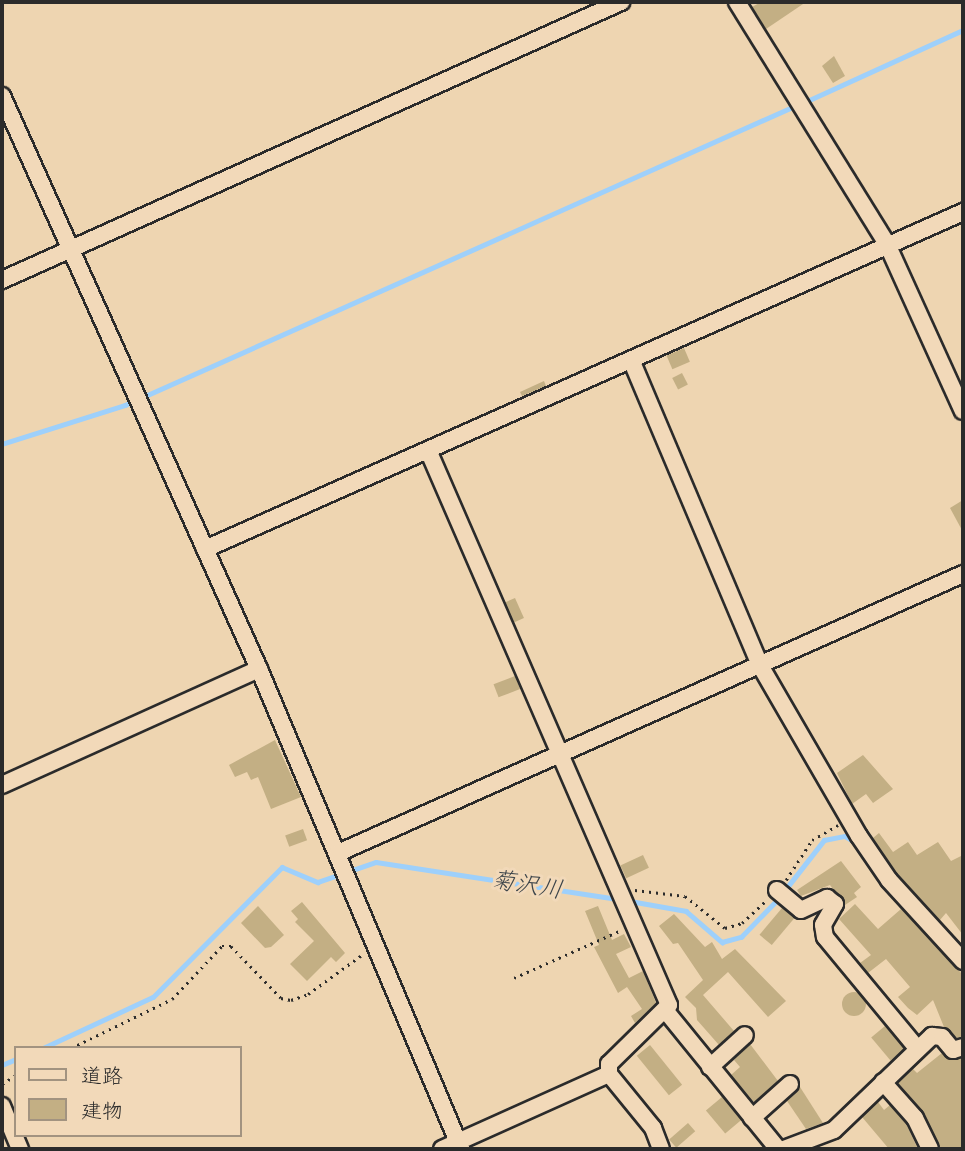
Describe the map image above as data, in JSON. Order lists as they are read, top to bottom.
{
  "water": ["菊沢川"],
  "legend": ["道路", "建物"]
}
